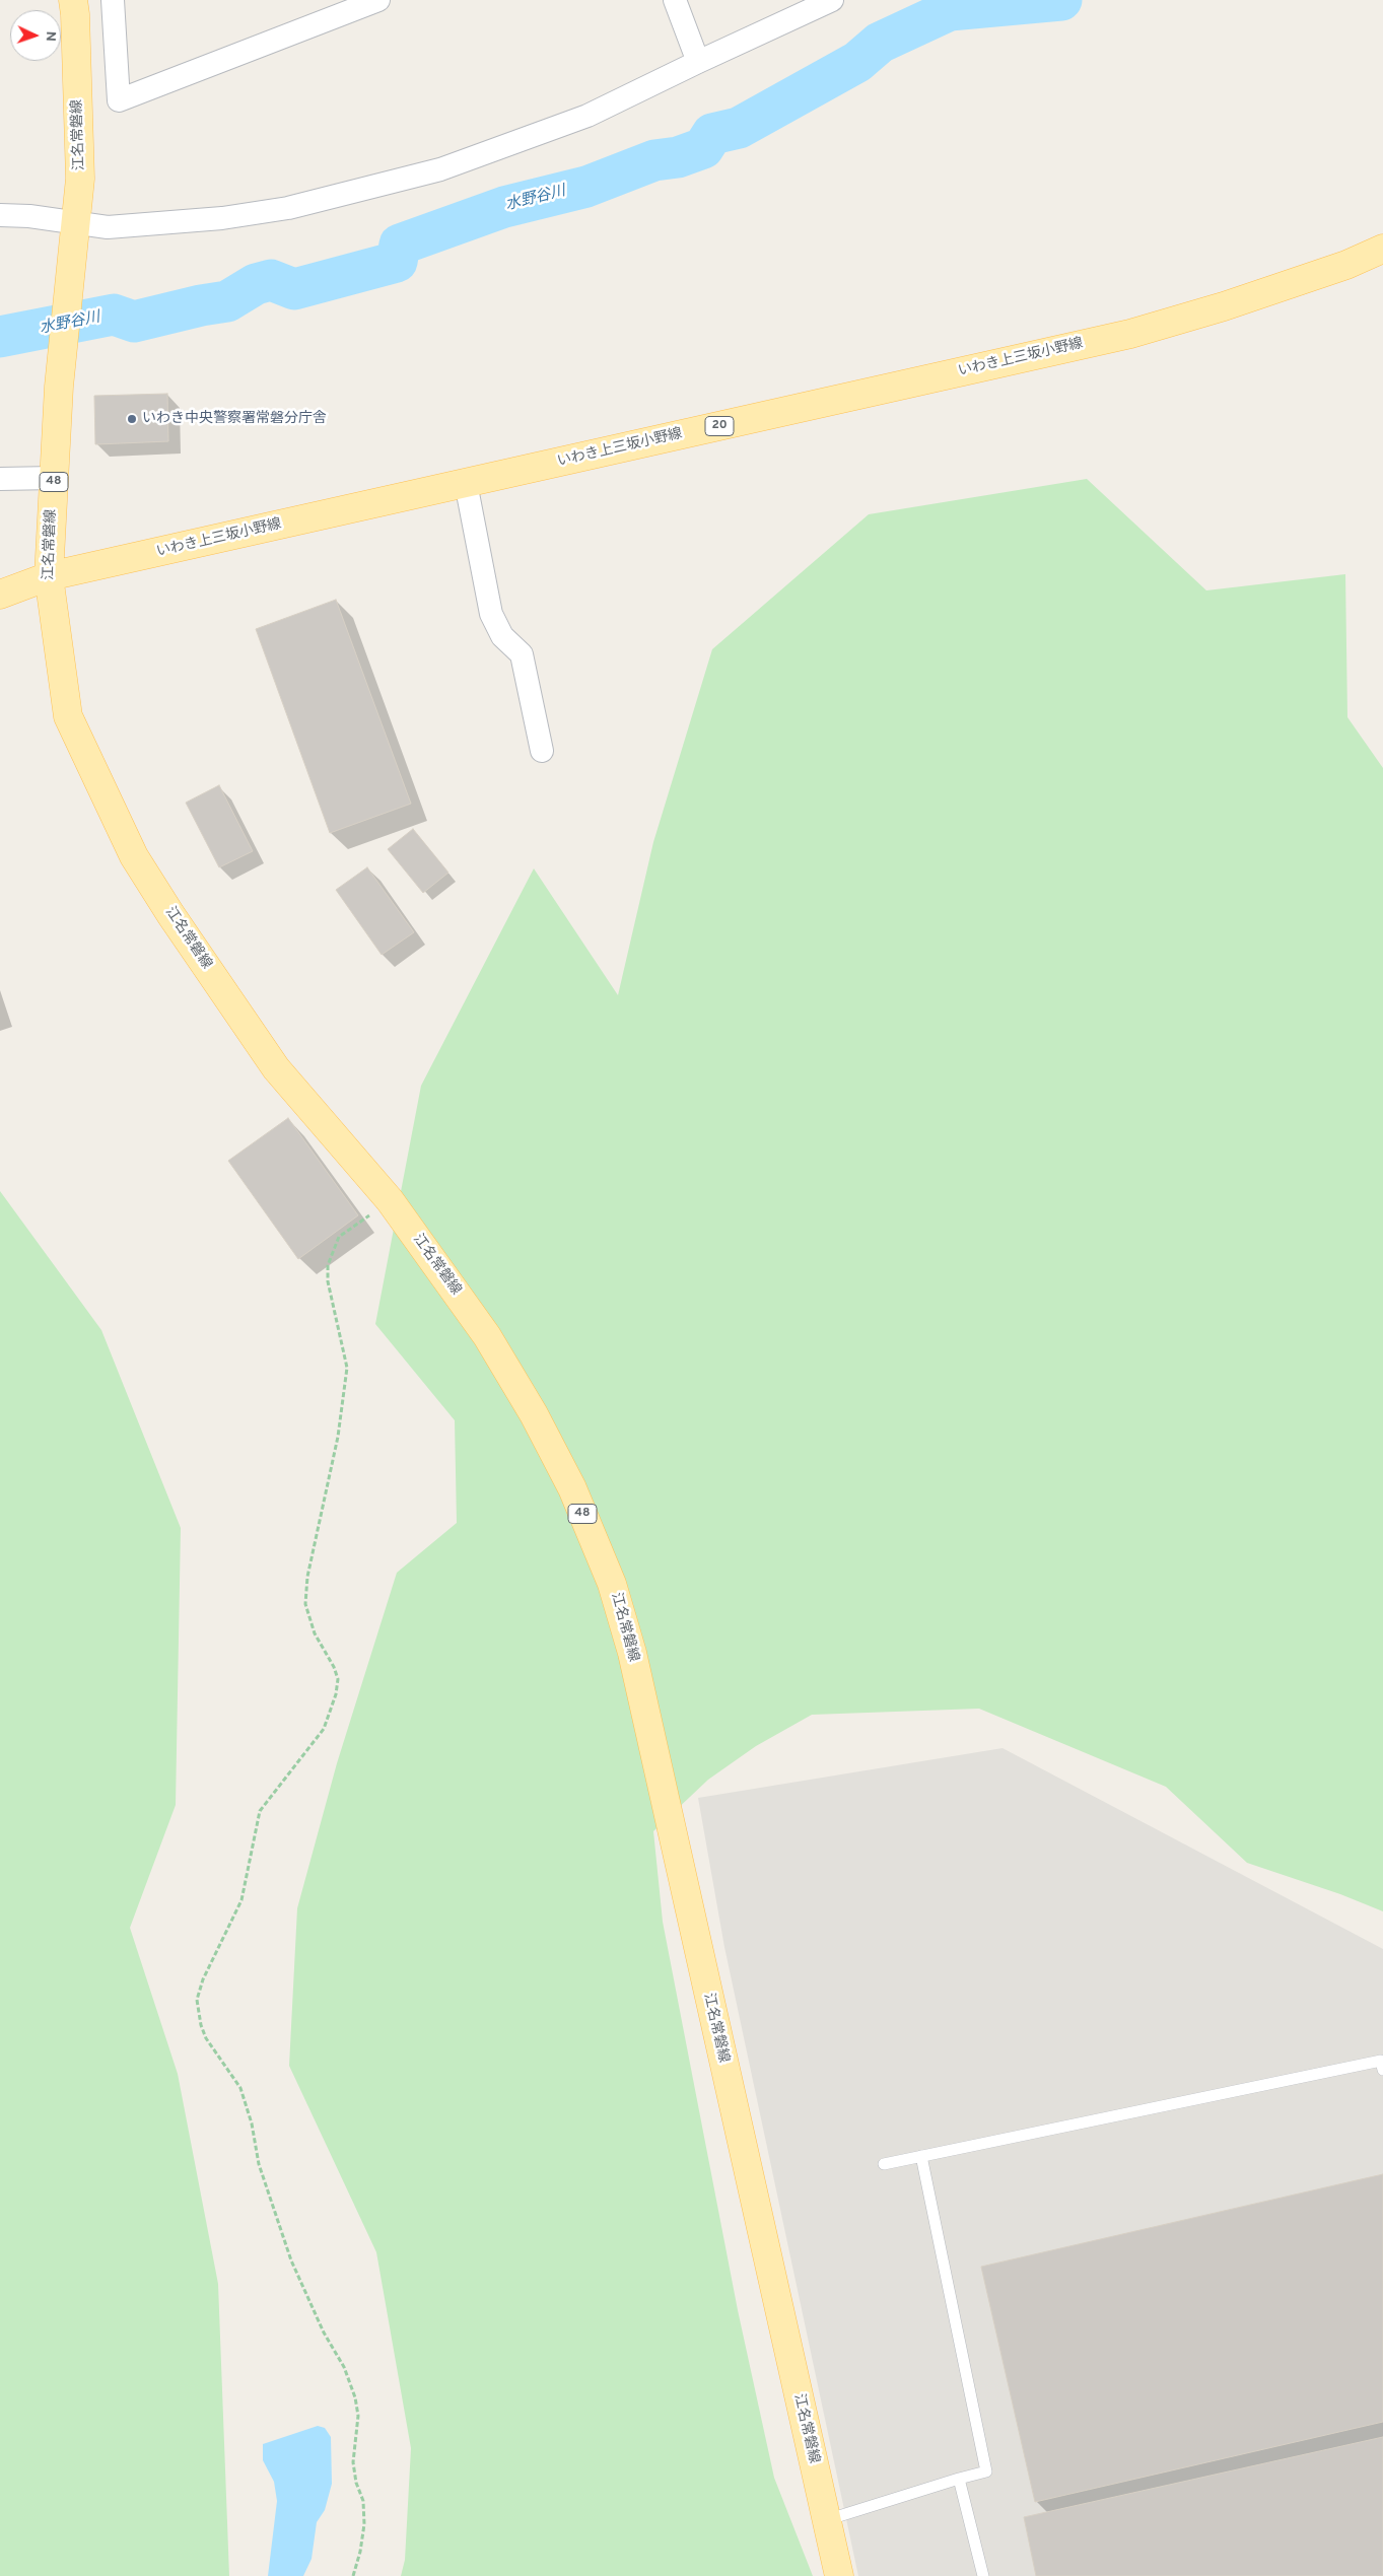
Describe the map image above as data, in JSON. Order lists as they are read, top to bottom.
{
  "streets": {
    "main road": [
      "江名常磐線",
      "いわき上三坂小野線",
      "20",
      "48"
    ]
  },
  "crossings": [
    ["江名常磐線", "いわき上三坂小野線"]
  ],
  "water": ["水野谷川"],
  "places": ["いわき中央警察署常磐分庁舎"],
  "north": "right"
}
